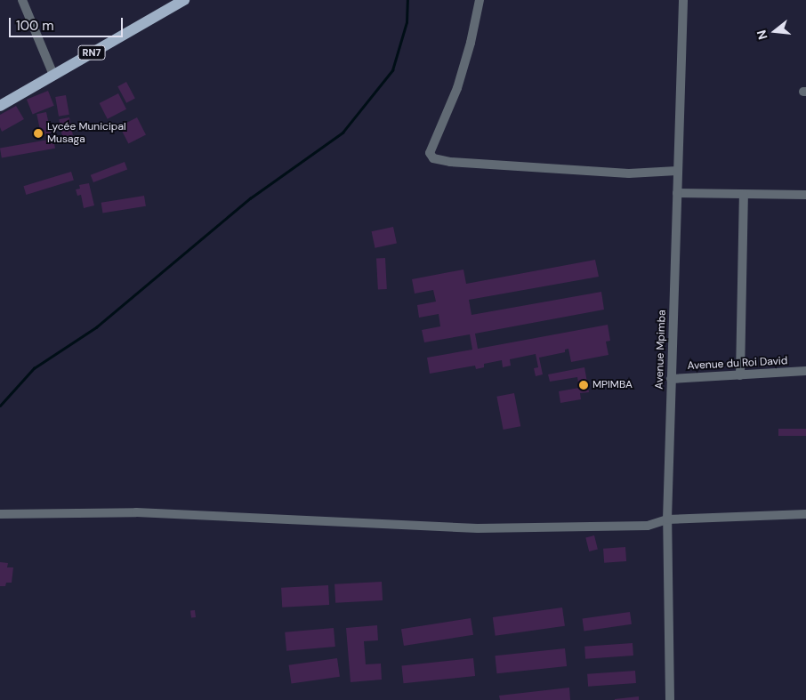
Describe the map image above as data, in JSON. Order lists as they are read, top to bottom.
{
  "streets": {
    "main road": ["RN7"],
    "street": ["Avenue Mpimba", "Avenue du Roi David"]
  },
  "crossings": [
    ["Avenue Mpimba", "Avenue du Roi David"]
  ],
  "places": ["Lycée Municipal Musaga", "MPIMBA"],
  "scale_bar": "100 m",
  "north": "left"
}
